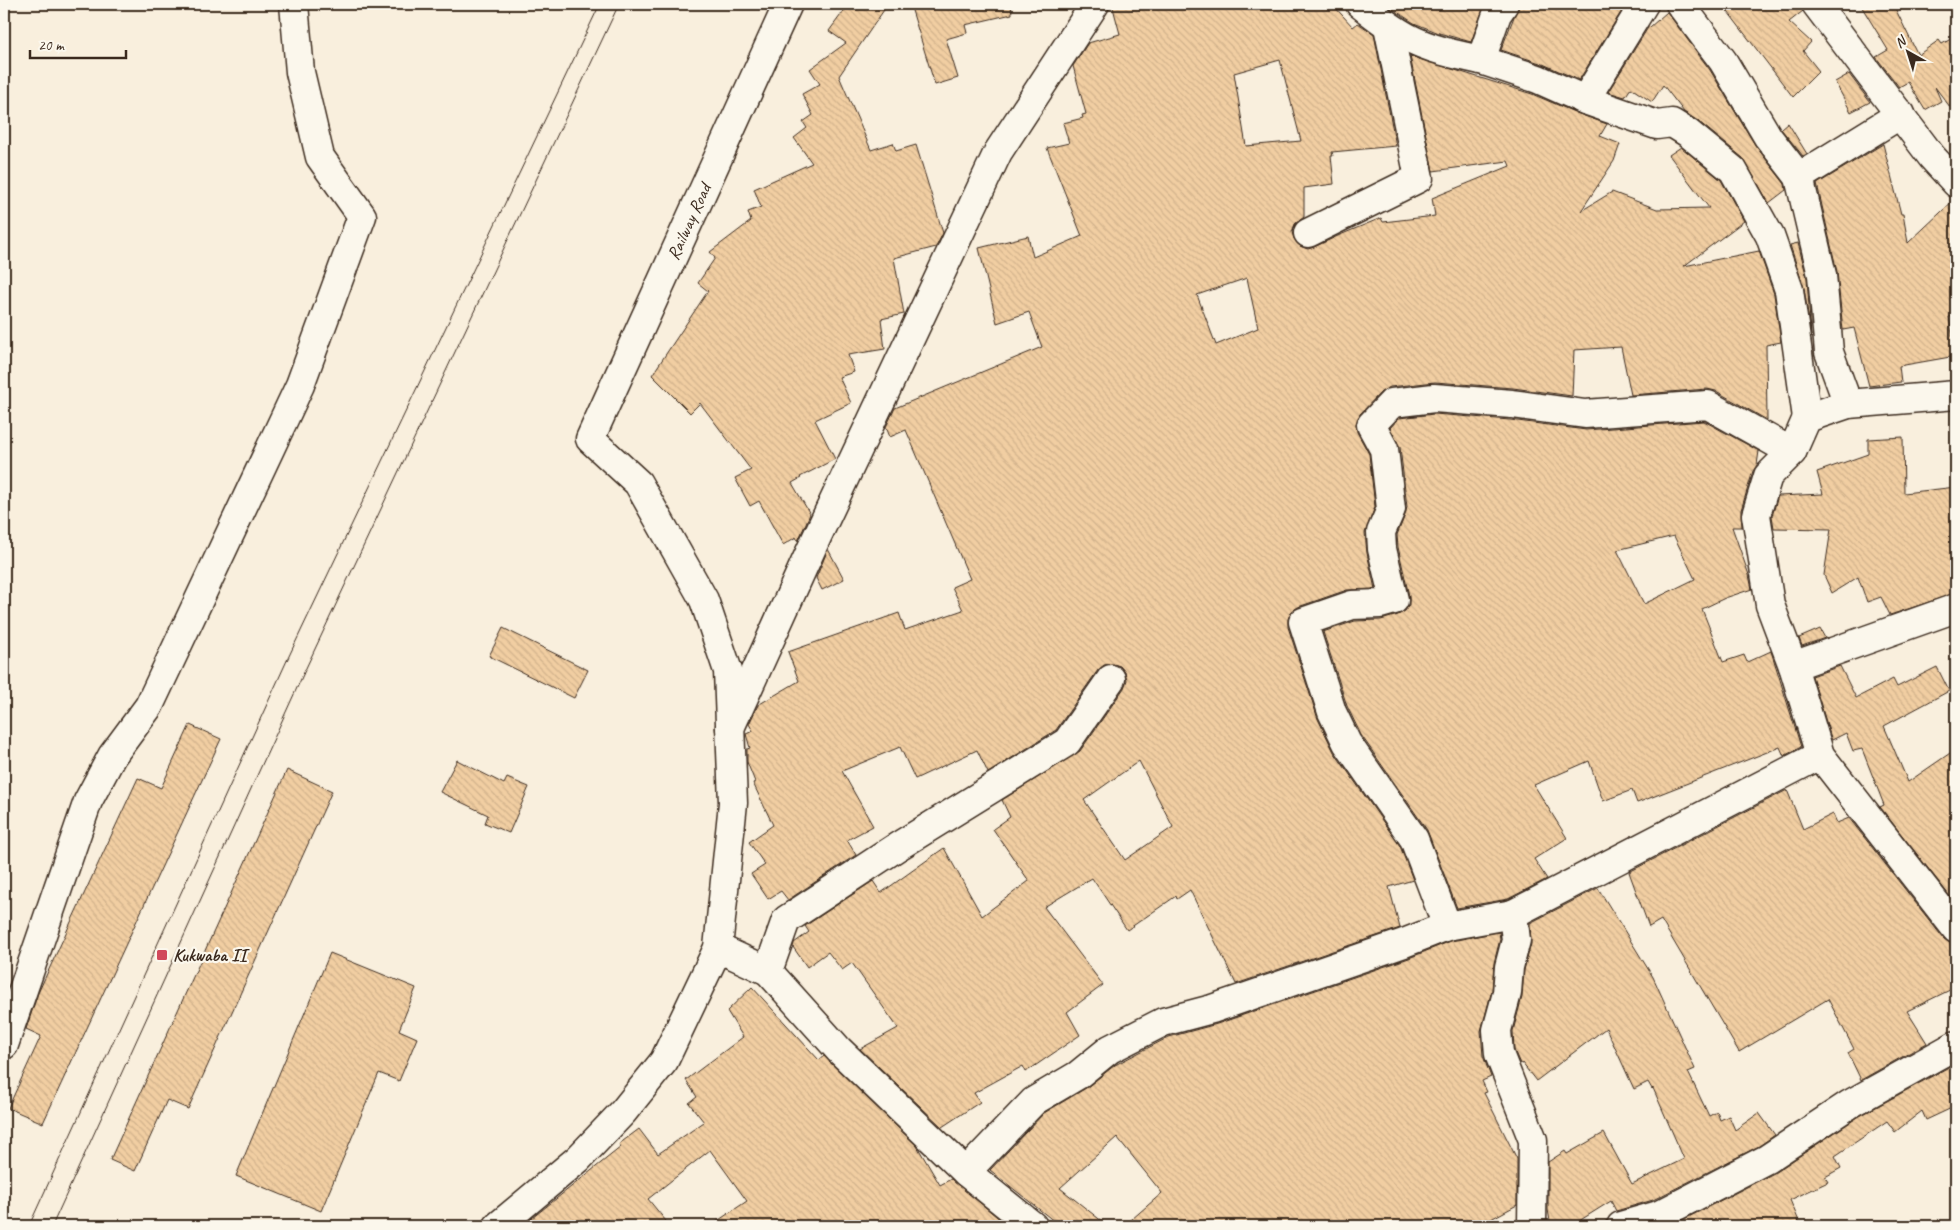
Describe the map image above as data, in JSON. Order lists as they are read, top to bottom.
{
  "streets": {
    "street": ["Railway Road"]
  },
  "places": {
    "transit": ["Kukwaba II"]
  },
  "scale_bar": "20 m",
  "north": "top left"
}
